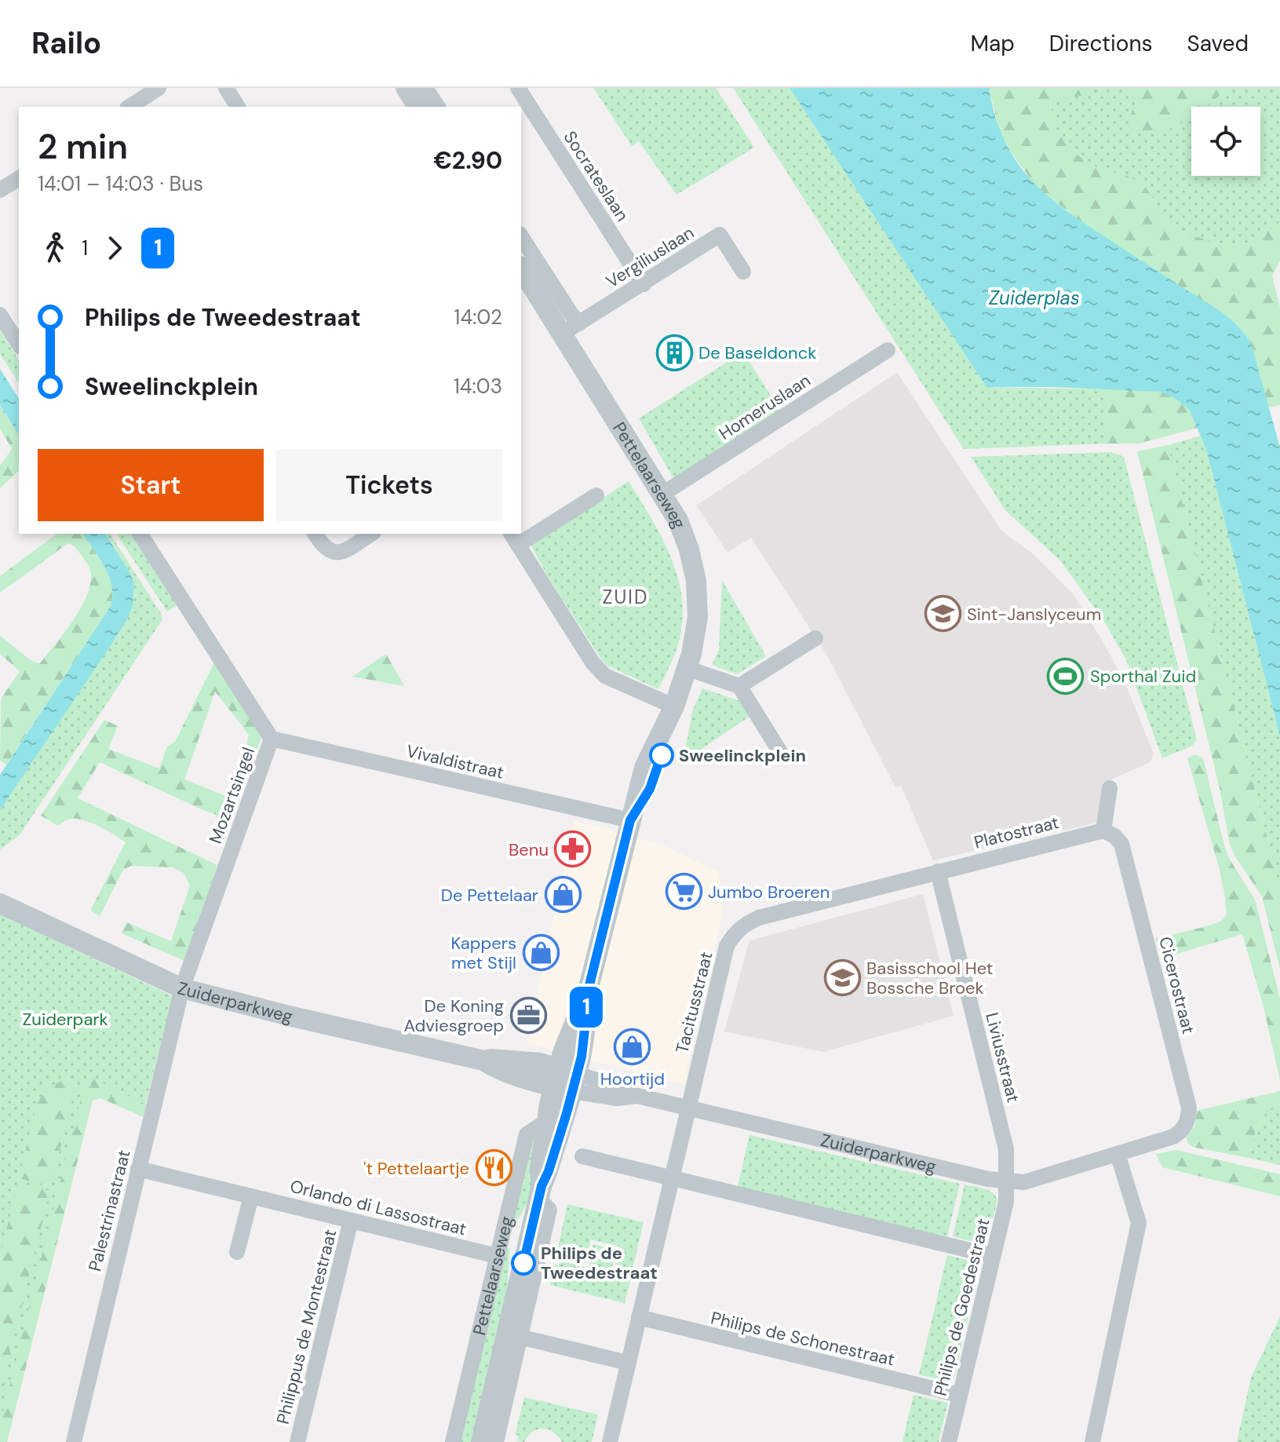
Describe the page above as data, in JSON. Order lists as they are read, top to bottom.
{
  "streets": {
    "street": [
      "Socrateslaan",
      "Vergiliuslaan",
      "Homeruslaan",
      "Pettelaarseweg",
      "Vivaldistraat",
      "Mozartsingel",
      "Platostraat",
      "Cicerostraat",
      "Zuiderparkweg",
      "Tacitusstraat",
      "Liviusstraat",
      "Orlando di Lassostraat",
      "Palestrinastraat",
      "Philips de Goedestraat",
      "Philippus de Montestraat",
      "Philips de Schonestraat"
    ]
  },
  "crossings": [
    ["Socrateslaan", "Vergiliuslaan"],
    ["Vergiliuslaan", "Pettelaarseweg"],
    ["Homeruslaan", "Pettelaarseweg"],
    ["Pettelaarseweg", "Vivaldistraat"],
    ["Pettelaarseweg", "Zuiderparkweg"],
    ["Pettelaarseweg", "Orlando di Lassostraat"],
    ["Vivaldistraat", "Mozartsingel"],
    ["Mozartsingel", "Zuiderparkweg"],
    ["Mozartsingel", "Palestrinastraat"],
    ["Platostraat", "Cicerostraat"],
    ["Platostraat", "Tacitusstraat"],
    ["Platostraat", "Liviusstraat"],
    ["Cicerostraat", "Zuiderparkweg"],
    ["Zuiderparkweg", "Tacitusstraat"],
    ["Zuiderparkweg", "Liviusstraat"],
    ["Zuiderparkweg", "Palestrinastraat"],
    ["Zuiderparkweg", "Philips de Goedestraat"],
    ["Tacitusstraat", "Liviusstraat"],
    ["Tacitusstraat", "Philips de Schonestraat"],
    ["Liviusstraat", "Philips de Goedestraat"],
    ["Orlando di Lassostraat", "Palestrinastraat"],
    ["Orlando di Lassostraat", "Philippus de Montestraat"],
    ["Philips de Goedestraat", "Philips de Schonestraat"]
  ],
  "districts": ["ZUID"],
  "water": ["Zuiderplas"],
  "parks": ["Zuiderpark"],
  "places": {
    "building": ["De Baseldonck"],
    "school or university": ["Sint-Janslyceum", "Basisschool Het Bossche Broek"],
    "sports": ["Sporthal Zuid"],
    "other": ["Sweelinckplein", "Philips de Tweedestraat"],
    "pharmacy": ["Benu"],
    "supermarket": ["Jumbo Broeren"],
    "shop": ["De Pettelaar", "Kappers met Stijl", "Hoortijd"],
    "office": ["De Koning Adviesgroep"],
    "restaurant": ["'t Pettelaartje"]
  },
  "lines": ["bus line 1"],
  "page": {
    "header": "Railo",
    "nav": ["Map", "Directions", "Saved"],
    "on_map": "1",
    "heading": ["2 min", "14:01 – 14:03 · Bus", "€2.90"],
    "legs": ["1", "1"],
    "list": [
      {
        "name": "Philips de Tweedestraat",
        "value": "14:02"
      },
      {
        "name": "Sweelinckplein",
        "value": "14:03"
      }
    ],
    "buttons": ["Start", "Tickets"]
  }
}
